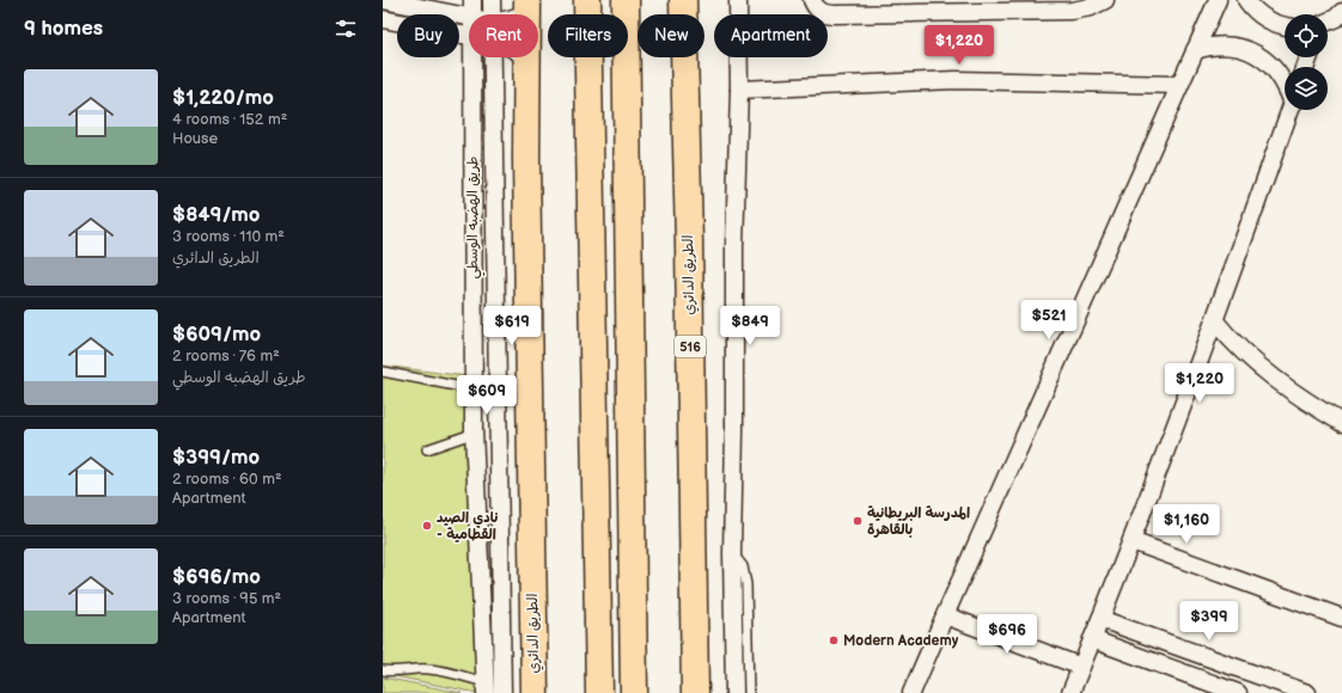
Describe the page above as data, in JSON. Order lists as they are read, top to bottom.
{
  "streets": {
    "highway": ["الطريق الدائري", "516"],
    "street": ["طريق الهضبه الوسطي"]
  },
  "places": ["المدرسة البريطانية بالقاهرة", "نادي الصيد - القطامية", "Modern Academy"],
  "page": {
    "heading": "9 homes",
    "chip": [
      "Buy",
      "Rent",
      "Filters",
      "New",
      "Apartment"
    ],
    "price": [
      "$1,220",
      "$521",
      "$619",
      "$849",
      "$1,220",
      "$609",
      "$1,160",
      "$399",
      "$696"
    ],
    "list": [
      {
        "name": "$1,220/mo",
        "note": "4 rooms · 152 m² · House"
      },
      {
        "name": "$849/mo",
        "note": "3 rooms · 110 m² · الطريق الدائري"
      },
      {
        "name": "$609/mo",
        "note": "2 rooms · 76 m² · طريق الهضبه الوسطي"
      },
      {
        "name": "$399/mo",
        "note": "2 rooms · 60 m² · Apartment"
      },
      {
        "name": "$696/mo",
        "note": "3 rooms · 95 m² · Apartment"
      }
    ]
  }
}
